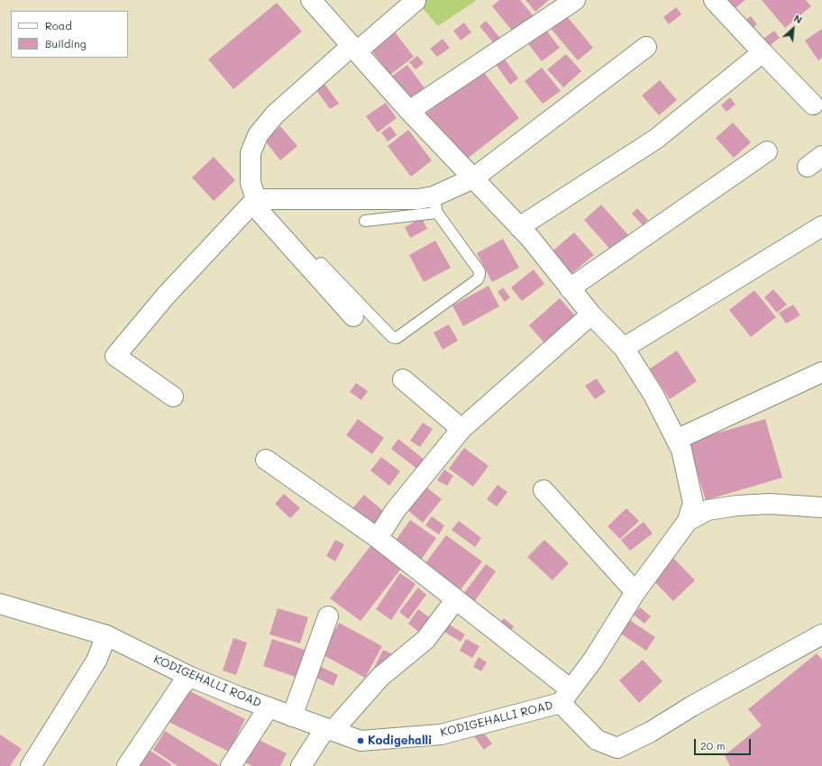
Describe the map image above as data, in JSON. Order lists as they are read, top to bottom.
{
  "streets": {
    "street": ["KODIGEHALLI ROAD"]
  },
  "places": ["Kodigehalli"],
  "legend": ["Road", "Building"],
  "scale_bar": "20 m",
  "north": "top right"
}
